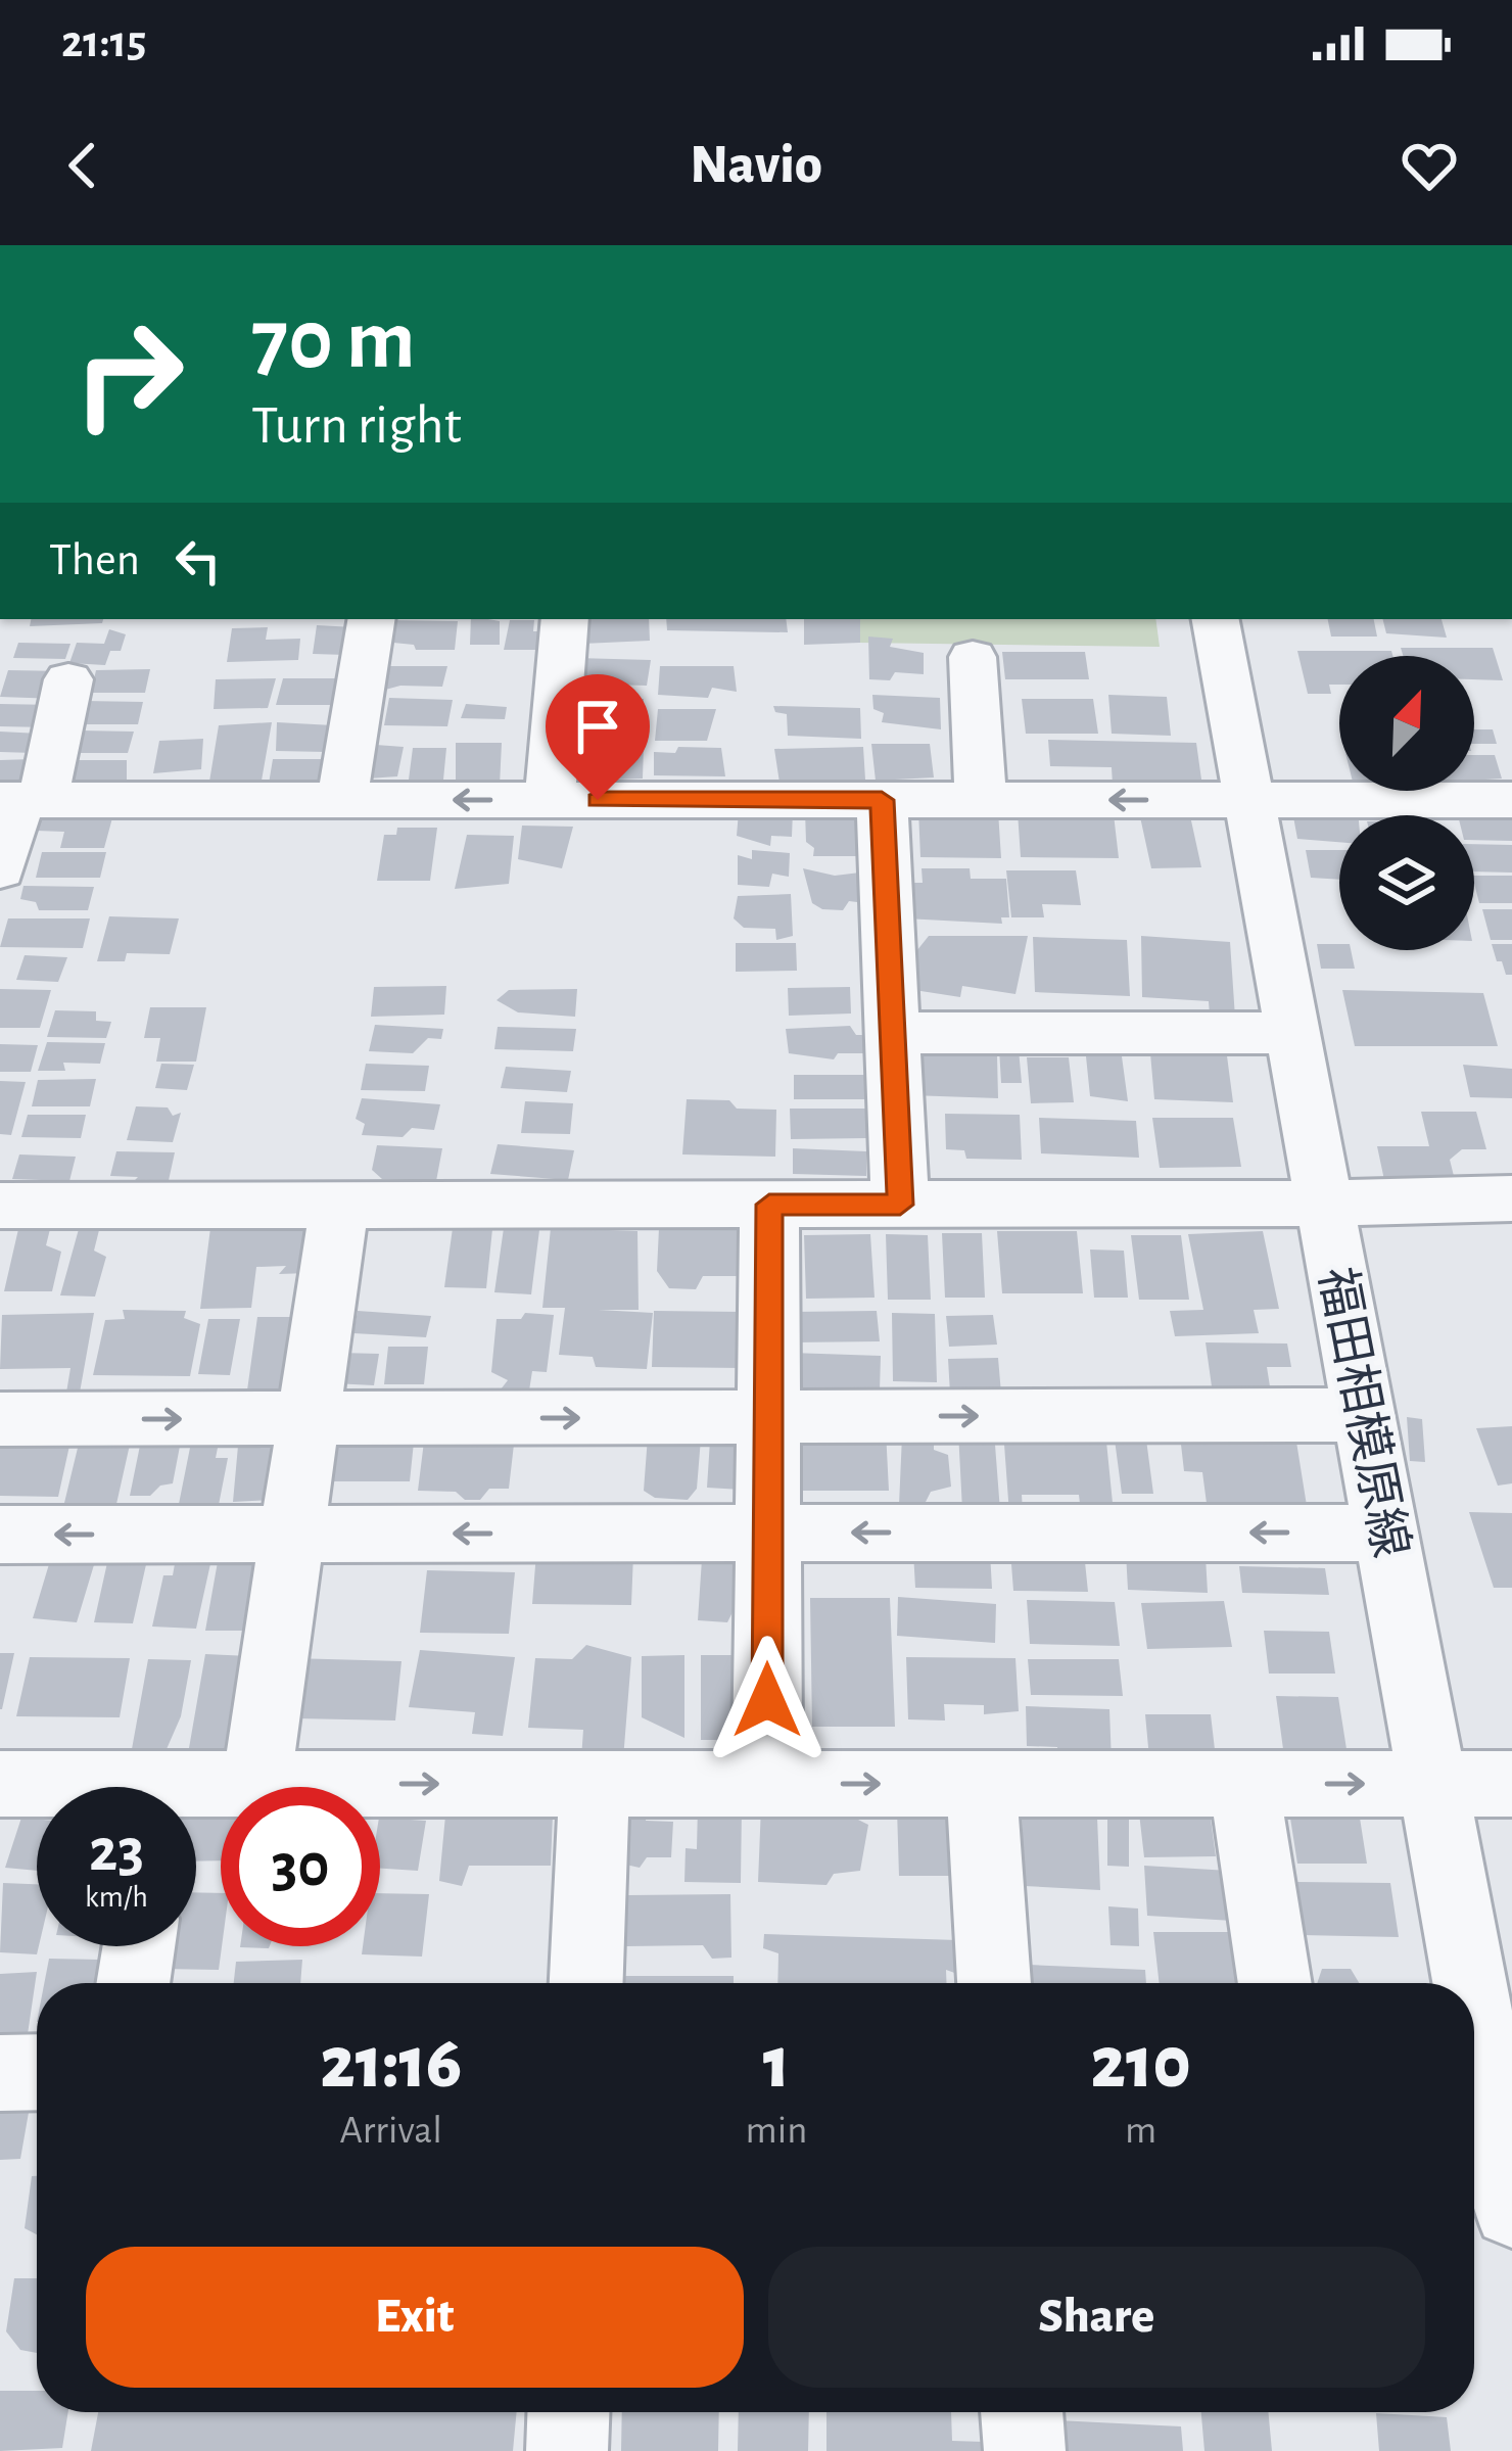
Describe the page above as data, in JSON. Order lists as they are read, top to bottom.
{
  "streets": {
    "street": ["福田相模原線"]
  },
  "north": "top right",
  "page": {
    "status": "21:15",
    "header": "Navio",
    "turn": ["70 m", "Turn right"],
    "then": "Then",
    "speed": "23 km/h",
    "limit": "30",
    "eta": [
      "21:16",
      "Arrival",
      "1",
      "min",
      "210",
      "m"
    ],
    "buttons": ["Exit", "Share"]
  }
}
